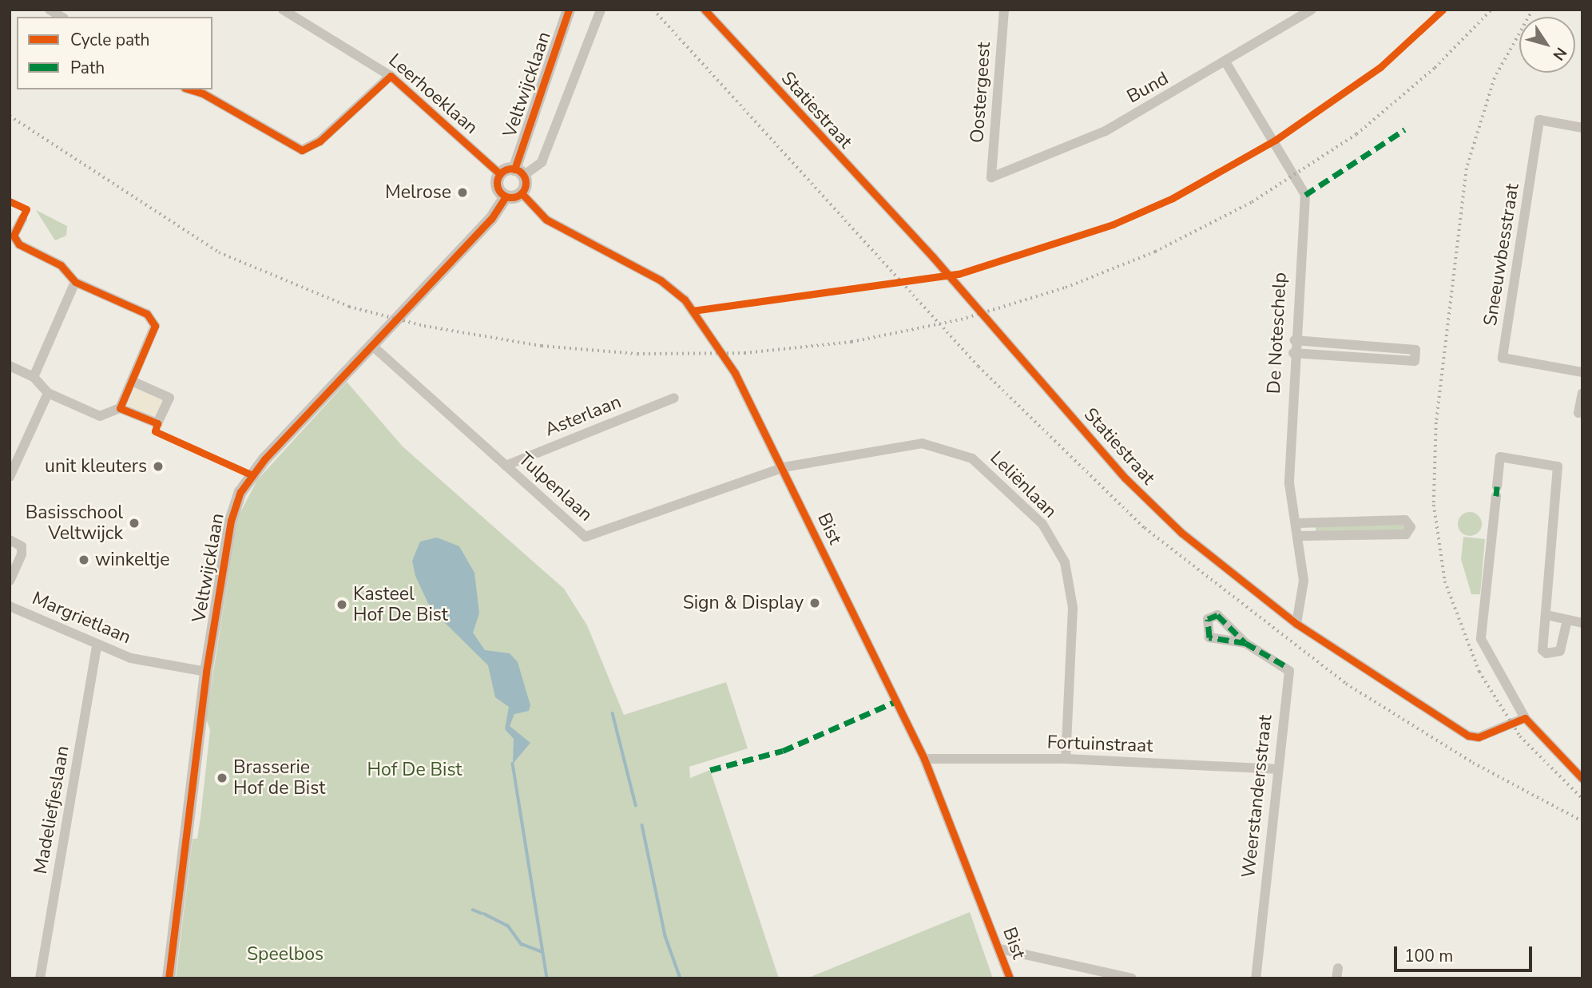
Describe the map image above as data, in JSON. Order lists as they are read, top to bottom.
{
  "streets": {
    "street": [
      "Veltwijcklaan",
      "Bund",
      "Oostergeest",
      "Leerhoeklaan",
      "Statiestraat",
      "Sneeuwbesstraat",
      "De Noteschelp",
      "Asterlaan",
      "Leliënlaan",
      "Tulpenlaan",
      "Bist",
      "Margrietlaan",
      "Fortuinstraat",
      "Weerstandersstraat",
      "Madeliefjeslaan"
    ]
  },
  "crossings": [
    ["Veltwijcklaan", "Tulpenlaan"],
    ["Veltwijcklaan", "Margrietlaan"],
    ["Bund", "Oostergeest"],
    ["Bund", "De Noteschelp"],
    ["Statiestraat", "De Noteschelp"],
    ["Asterlaan", "Tulpenlaan"],
    ["Leliënlaan", "Tulpenlaan"],
    ["Leliënlaan", "Bist"],
    ["Leliënlaan", "Fortuinstraat"],
    ["Tulpenlaan", "Bist"],
    ["Bist", "Fortuinstraat"],
    ["Margrietlaan", "Madeliefjeslaan"],
    ["Fortuinstraat", "Weerstandersstraat"]
  ],
  "parks": ["Hof De Bist", "Speelbos"],
  "places": [
    "Melrose",
    "unit kleuters",
    "Basisschool Veltwijck",
    "winkeltje",
    "Sign & Display",
    "Kasteel Hof De Bist",
    "Brasserie Hof de Bist"
  ],
  "legend": ["Cycle path", "Path"],
  "scale_bar": "100 m",
  "north": "bottom right"
}
